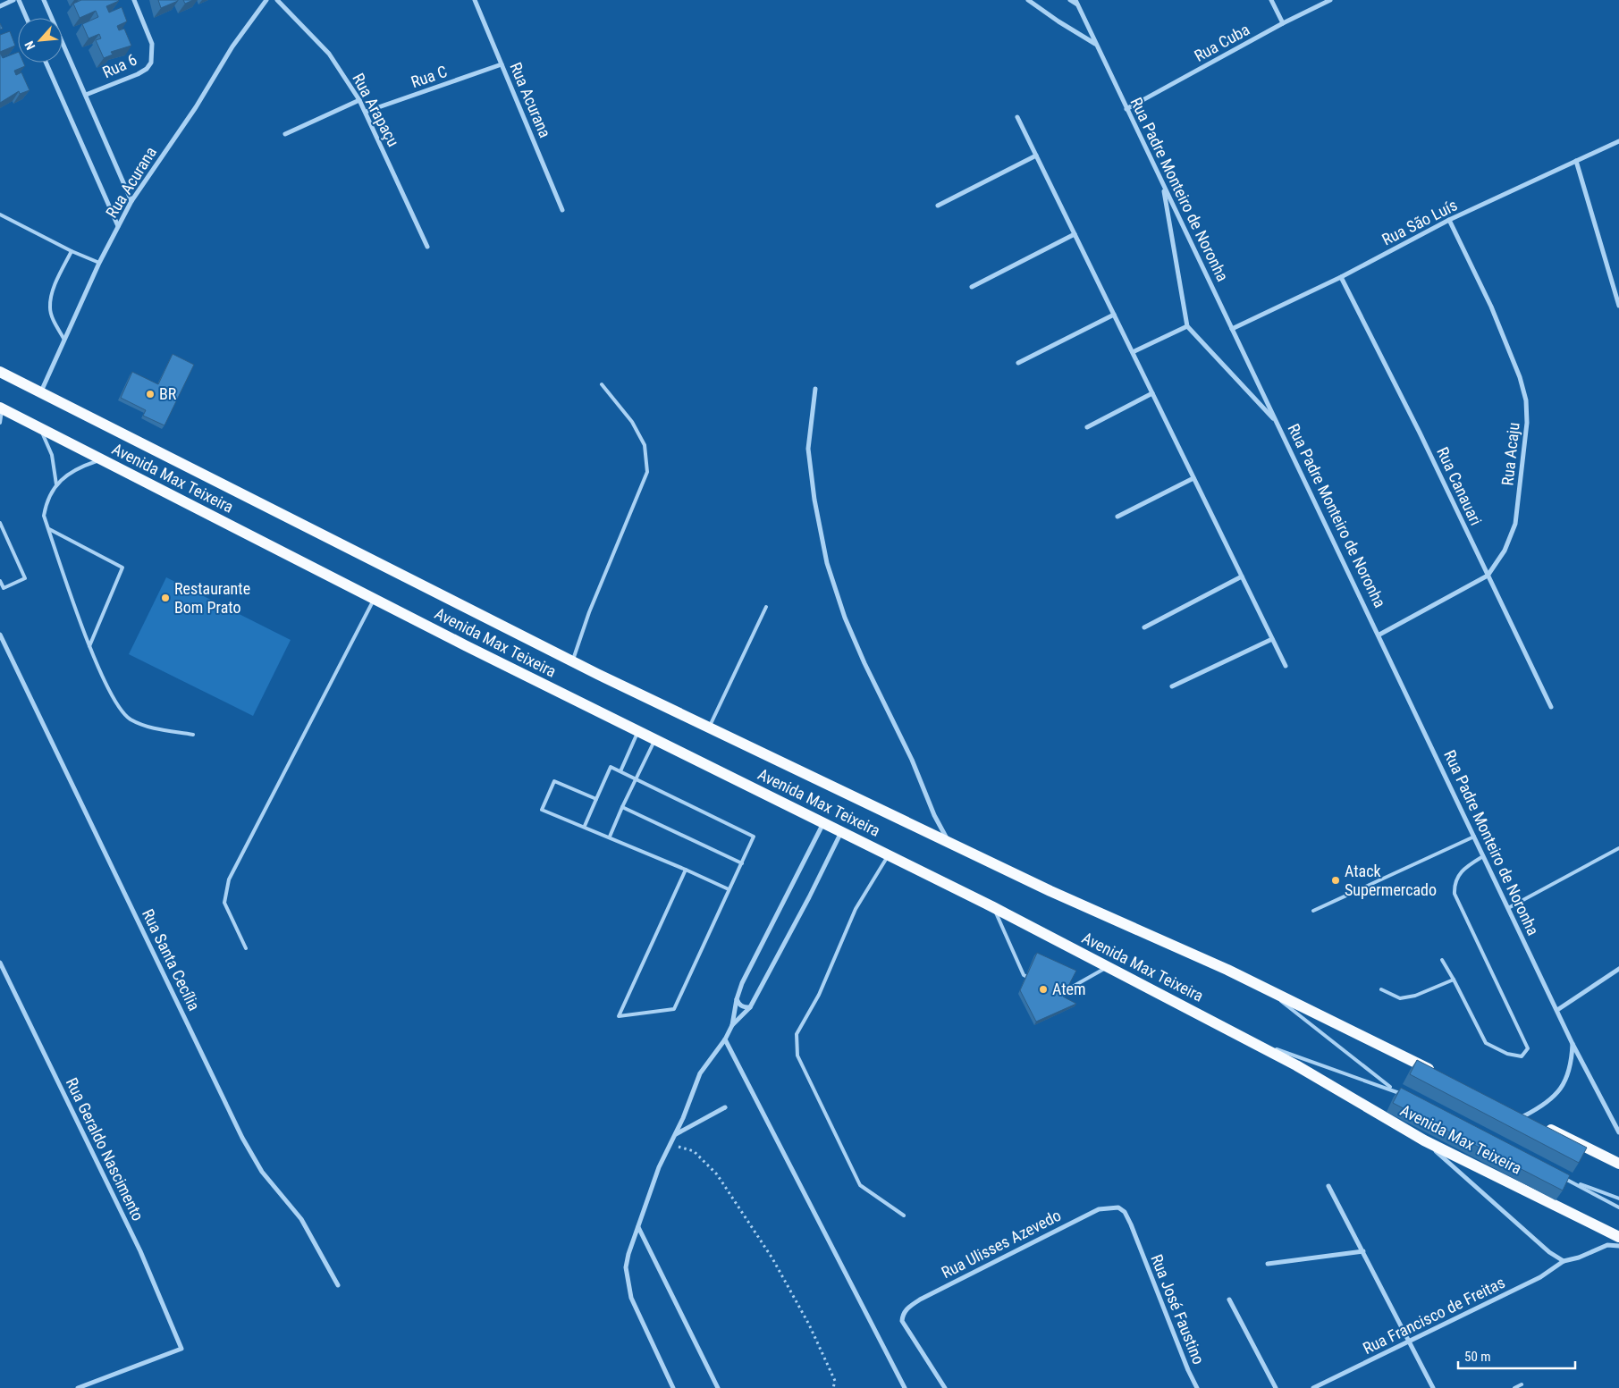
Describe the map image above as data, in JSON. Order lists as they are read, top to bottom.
{
  "streets": {
    "main road": ["Avenida Max Teixeira"],
    "street": [
      "Rua Cuba",
      "Rua 6",
      "Rua C",
      "Rua Acurana",
      "Rua Arapaçu",
      "Rua Padre Monteiro de Noronha",
      "Rua São Luís",
      "Rua Acaju",
      "Rua Canauari",
      "Rua Santa Cecília",
      "Rua Geraldo Nascimento",
      "Rua Ulisses Azevedo",
      "Rua José Faustino",
      "Rua Francisco de Freitas"
    ]
  },
  "crossings": [
    ["Rua Cuba", "Rua Padre Monteiro de Noronha"],
    ["Rua C", "Rua Acurana"],
    ["Rua C", "Rua Arapaçu"],
    ["Rua Acurana", "Avenida Max Teixeira"],
    ["Rua Padre Monteiro de Noronha", "Rua São Luís"],
    ["Rua Padre Monteiro de Noronha", "Rua Acaju"],
    ["Rua São Luís", "Rua Acaju"],
    ["Rua São Luís", "Rua Canauari"],
    ["Rua Acaju", "Rua Canauari"],
    ["Rua Ulisses Azevedo", "Rua José Faustino"]
  ],
  "places": [
    "BR",
    "Restaurante Bom Prato",
    "Atack Supermercado",
    "Atem"
  ],
  "scale_bar": "50 m",
  "north": "bottom left"
}
